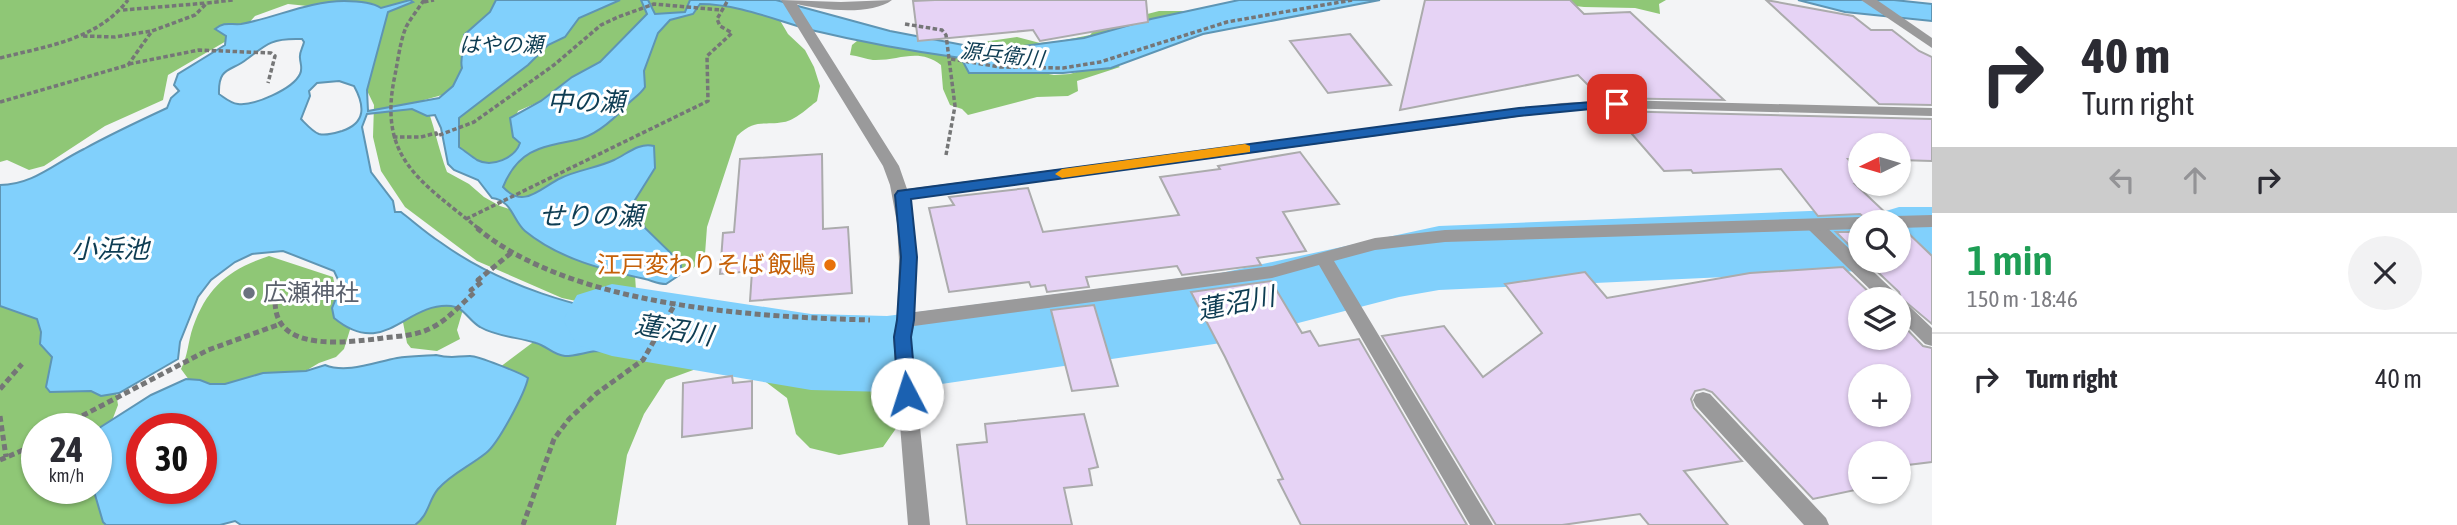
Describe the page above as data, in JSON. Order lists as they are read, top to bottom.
{
  "water": [
    "はやの瀬",
    "源兵衛川",
    "中の瀬",
    "せりの瀬",
    "小浜池",
    "蓮沼川"
  ],
  "places": ["江戸変わりそば 飯嶋", "広瀬神社"],
  "north": "left",
  "page": {
    "turn": ["40 m", "Turn right"],
    "map_buttons": ["+", "−"],
    "heading": ["1 min", "150 m · 18:46"],
    "list": [
      {
        "name": "Turn right",
        "value": "40 m"
      }
    ],
    "speed": "24 km/h",
    "limit": "30"
  }
}
